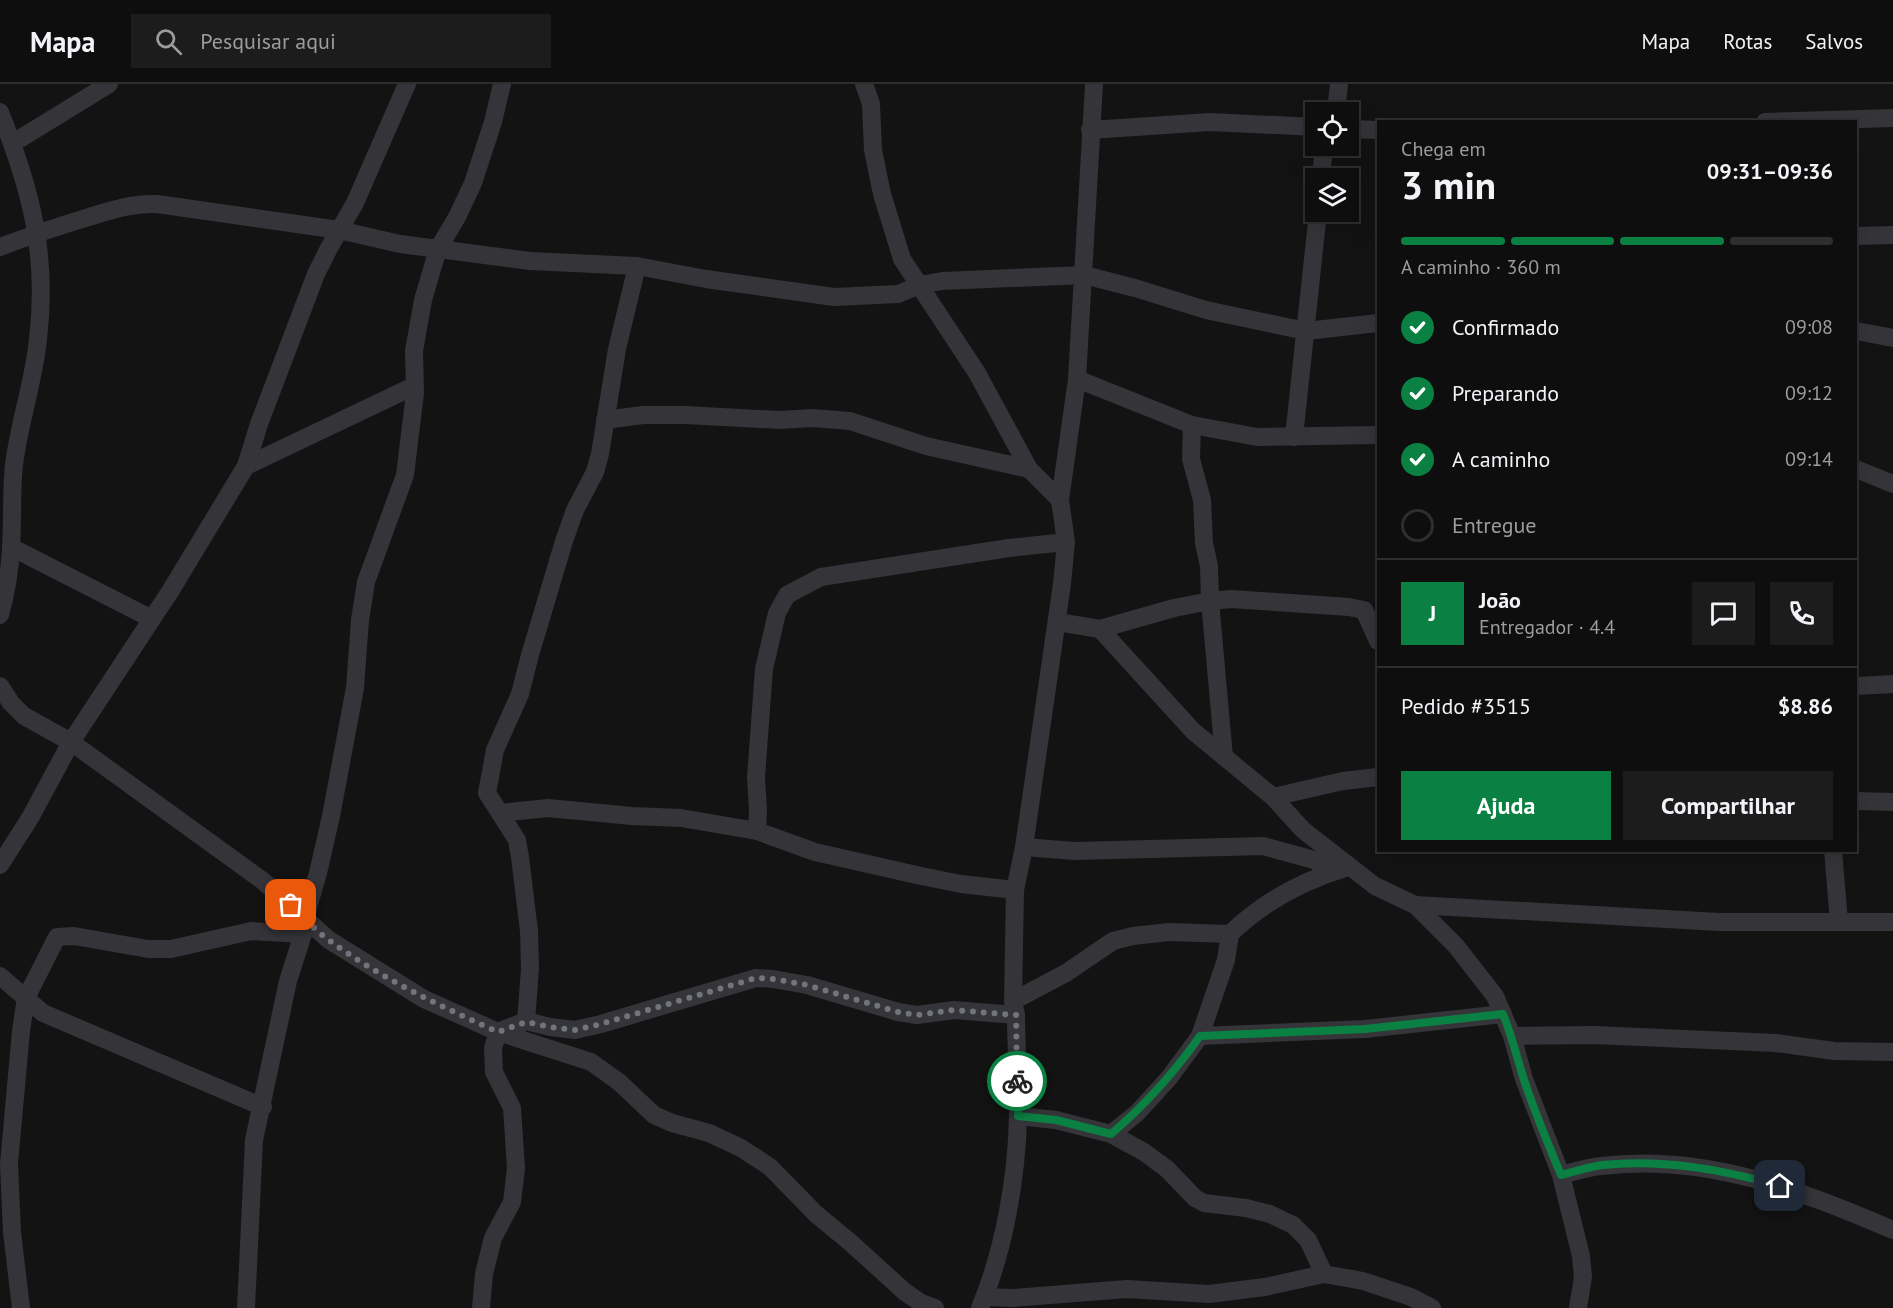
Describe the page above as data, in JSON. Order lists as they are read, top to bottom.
{
  "page": {
    "header": "Mapa",
    "search": "Pesquisar aqui",
    "nav": ["Mapa", "Rotas", "Salvos"],
    "heading": ["3 min", "Chega em", "09:31–09:36"],
    "panel": [
      "João",
      "Entregador · 4.4",
      "Pedido #3515",
      "$8.86"
    ],
    "bar": "A caminho · 360 m",
    "list": [
      ["Confirmado", "09:08"],
      ["Preparando", "09:12"],
      ["A caminho", "09:14"],
      "Entregue"
    ],
    "round": "J",
    "buttons": ["Ajuda", "Compartilhar"]
  }
}
